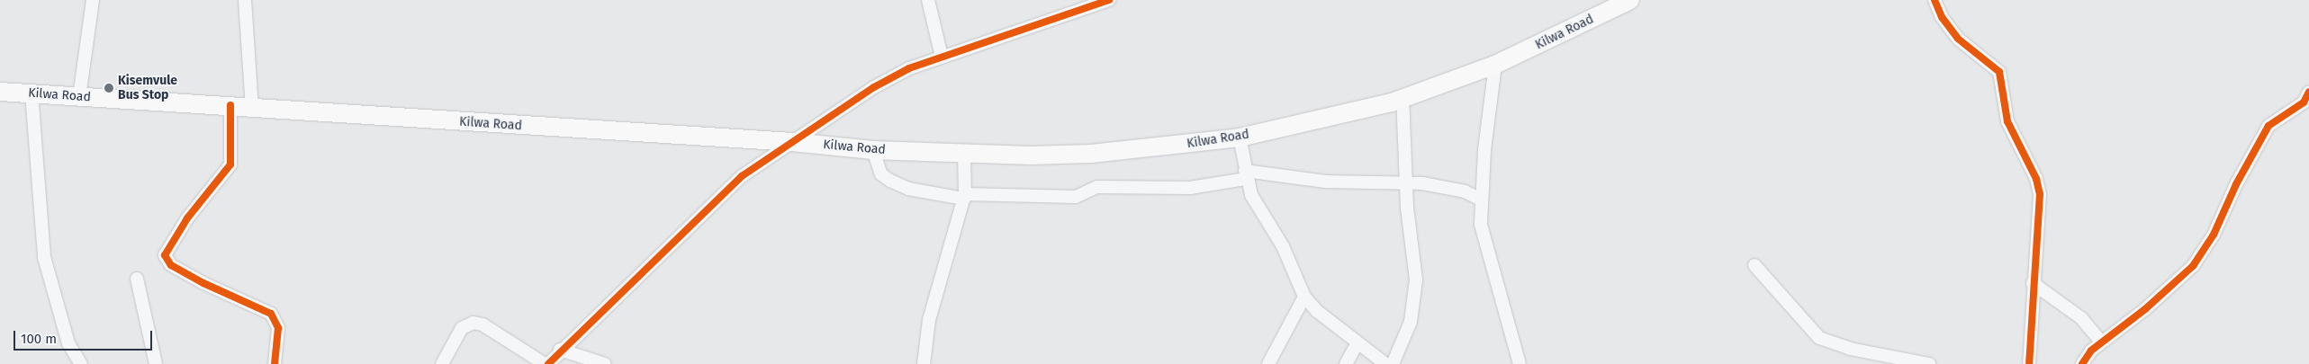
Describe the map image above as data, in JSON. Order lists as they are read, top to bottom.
{
  "streets": {
    "highway": ["Kilwa Road"]
  },
  "places": ["Kisemvule Bus Stop"],
  "scale_bar": "100 m"
}
